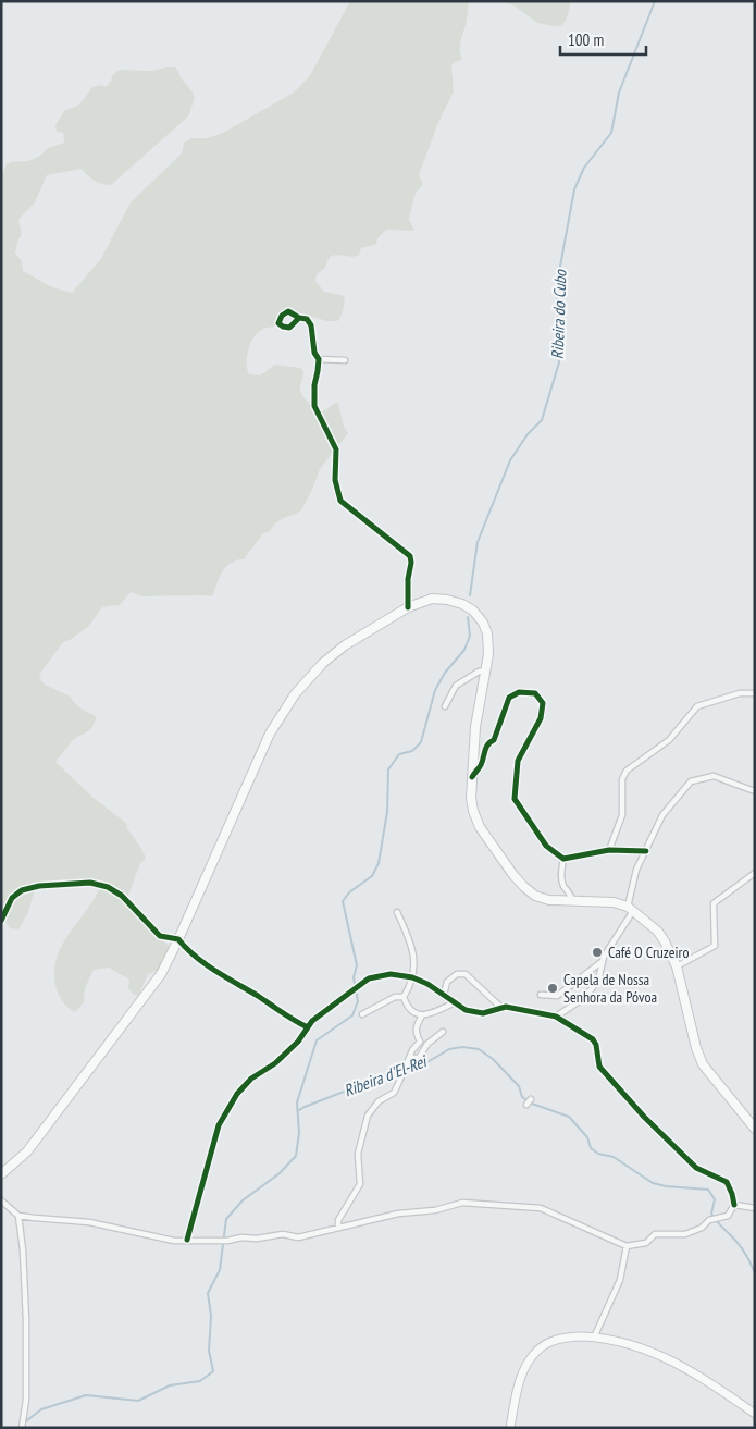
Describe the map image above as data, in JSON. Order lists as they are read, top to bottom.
{
  "water": ["Ribeira do Cubo", "Ribeira d'El-Rei"],
  "places": ["Café O Cruzeiro", "Capela de Nossa Senhora da Póvoa"],
  "scale_bar": "100 m"
}
